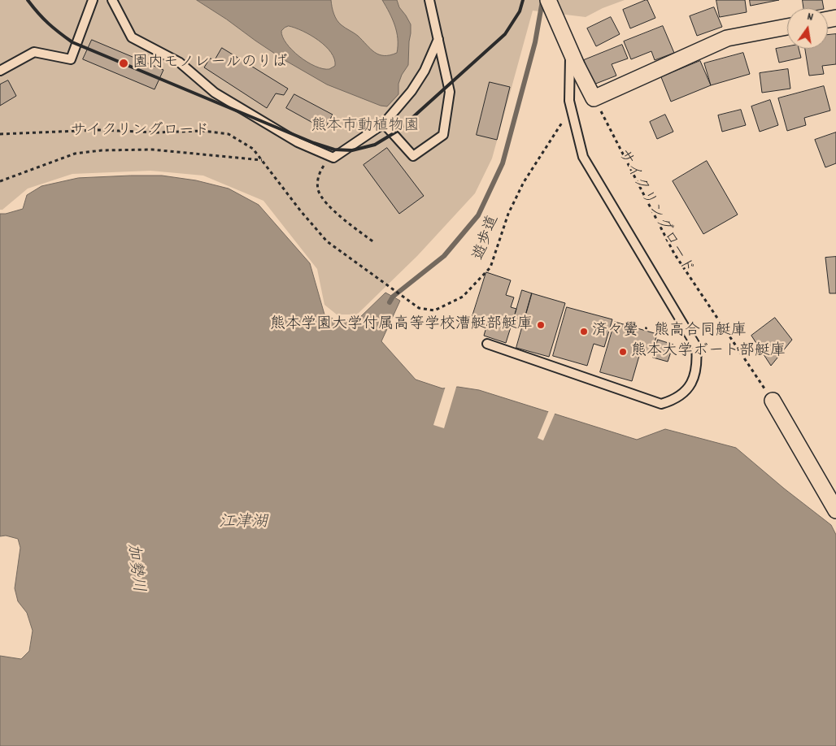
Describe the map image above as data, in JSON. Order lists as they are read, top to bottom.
{
  "streets": {
    "path": ["サイクリングロード", "遊歩道"]
  },
  "crossings": [
    ["サイクリングロード", "遊歩道"]
  ],
  "water": ["江津湖", "加勢川"],
  "parks": ["熊本市動植物園"],
  "places": [
    "園内モノレールのりば",
    "熊本学園大学付属高等学校漕艇部艇庫",
    "済々黌・熊高合同艇庫",
    "熊本大学ボート部艇庫"
  ],
  "north": "top"
}
